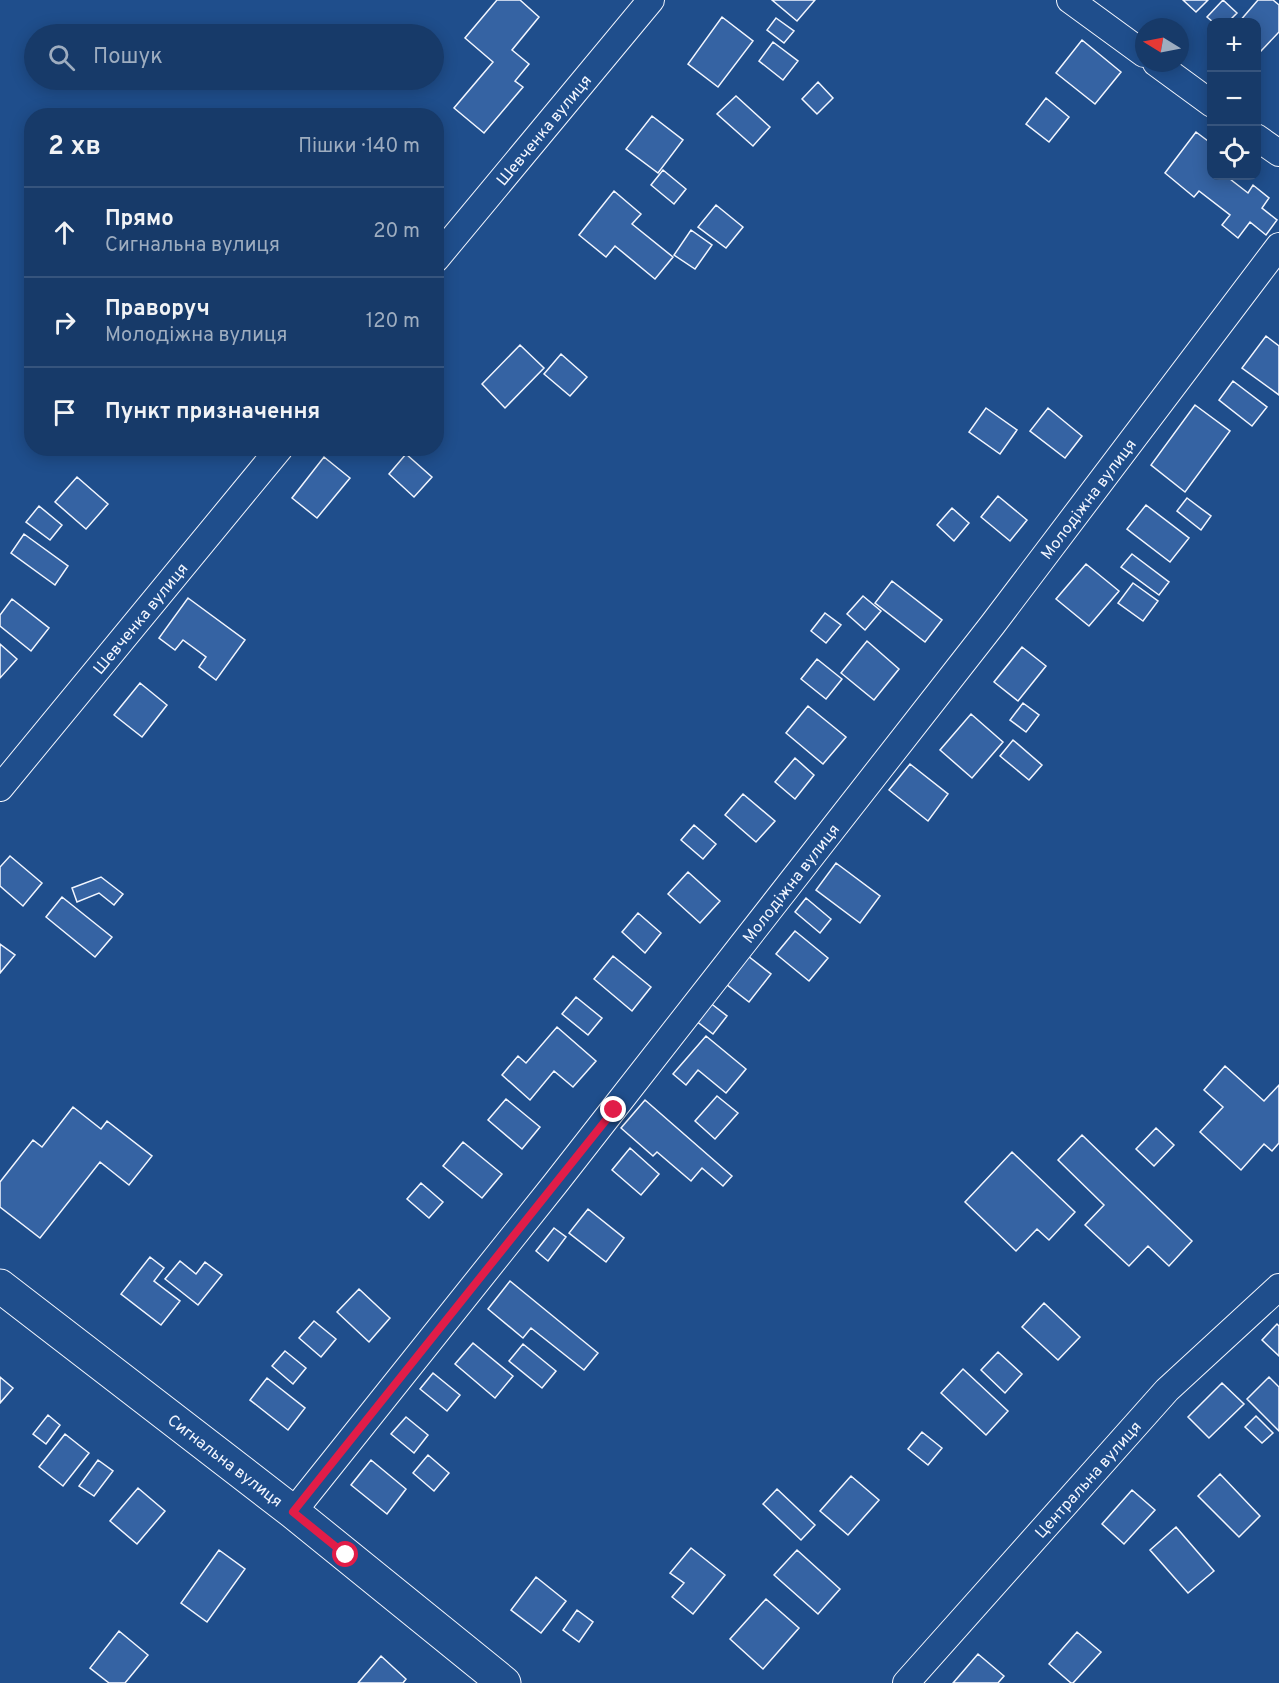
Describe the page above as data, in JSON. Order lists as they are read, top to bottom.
{
  "streets": {
    "main road": ["Сигнальна вулиця"],
    "street": ["Шевченка вулиця", "Молодіжна вулиця", "Центральна вулиця"]
  },
  "crossings": [
    ["Молодіжна вулиця", "Сигнальна вулиця"]
  ],
  "north": "left",
  "page": {
    "map_buttons": ["+", "−"],
    "search": "Пошук",
    "heading": ["2 хв", "Пішки · 140 m"],
    "list": [
      ["Прямо", "Сигнальна вулиця", "20 m"],
      ["Праворуч", "Молодіжна вулиця", "120 m"],
      "Пункт призначення"
    ]
  }
}
